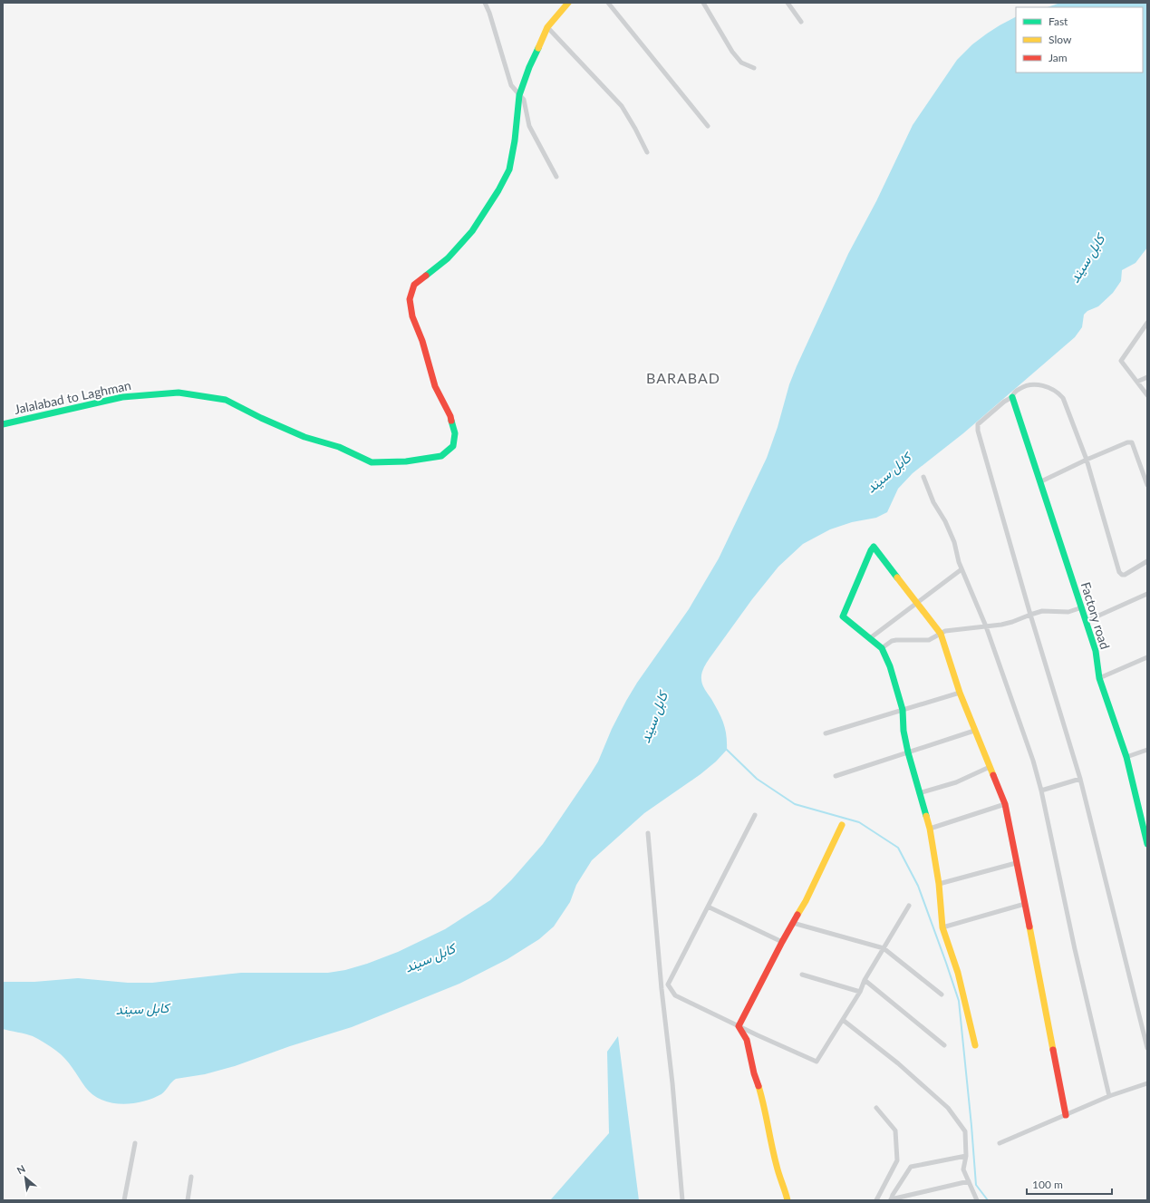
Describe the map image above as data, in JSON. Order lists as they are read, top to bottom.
{
  "streets": {
    "street": ["Jalalabad to Laghman", "Factory road"]
  },
  "districts": ["BARABAD"],
  "water": ["کابل سيند"],
  "legend": ["Fast", "Slow", "Jam"],
  "scale_bar": "100 m",
  "north": "top left"
}
